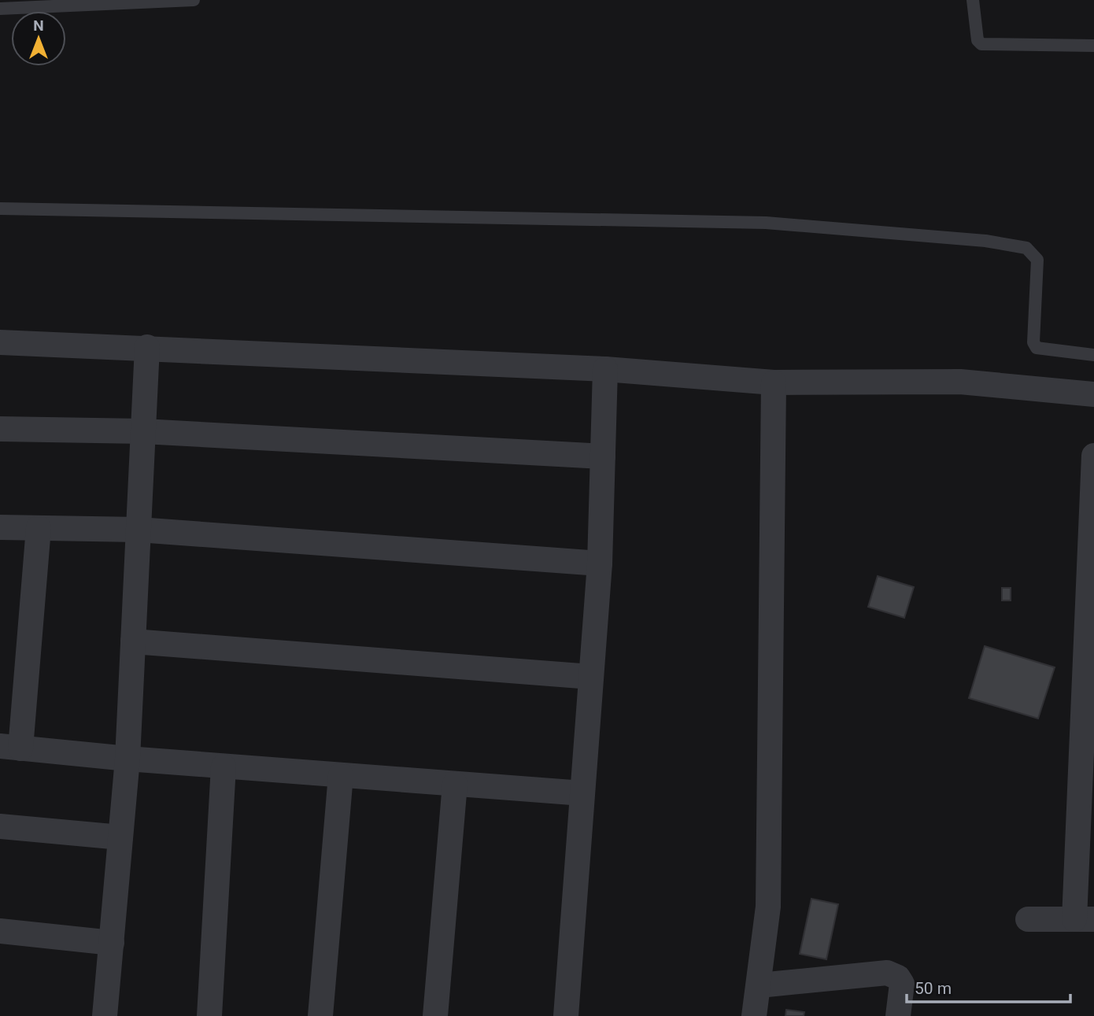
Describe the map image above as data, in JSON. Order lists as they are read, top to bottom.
{
  "scale_bar": "50 m",
  "north": "top"
}
